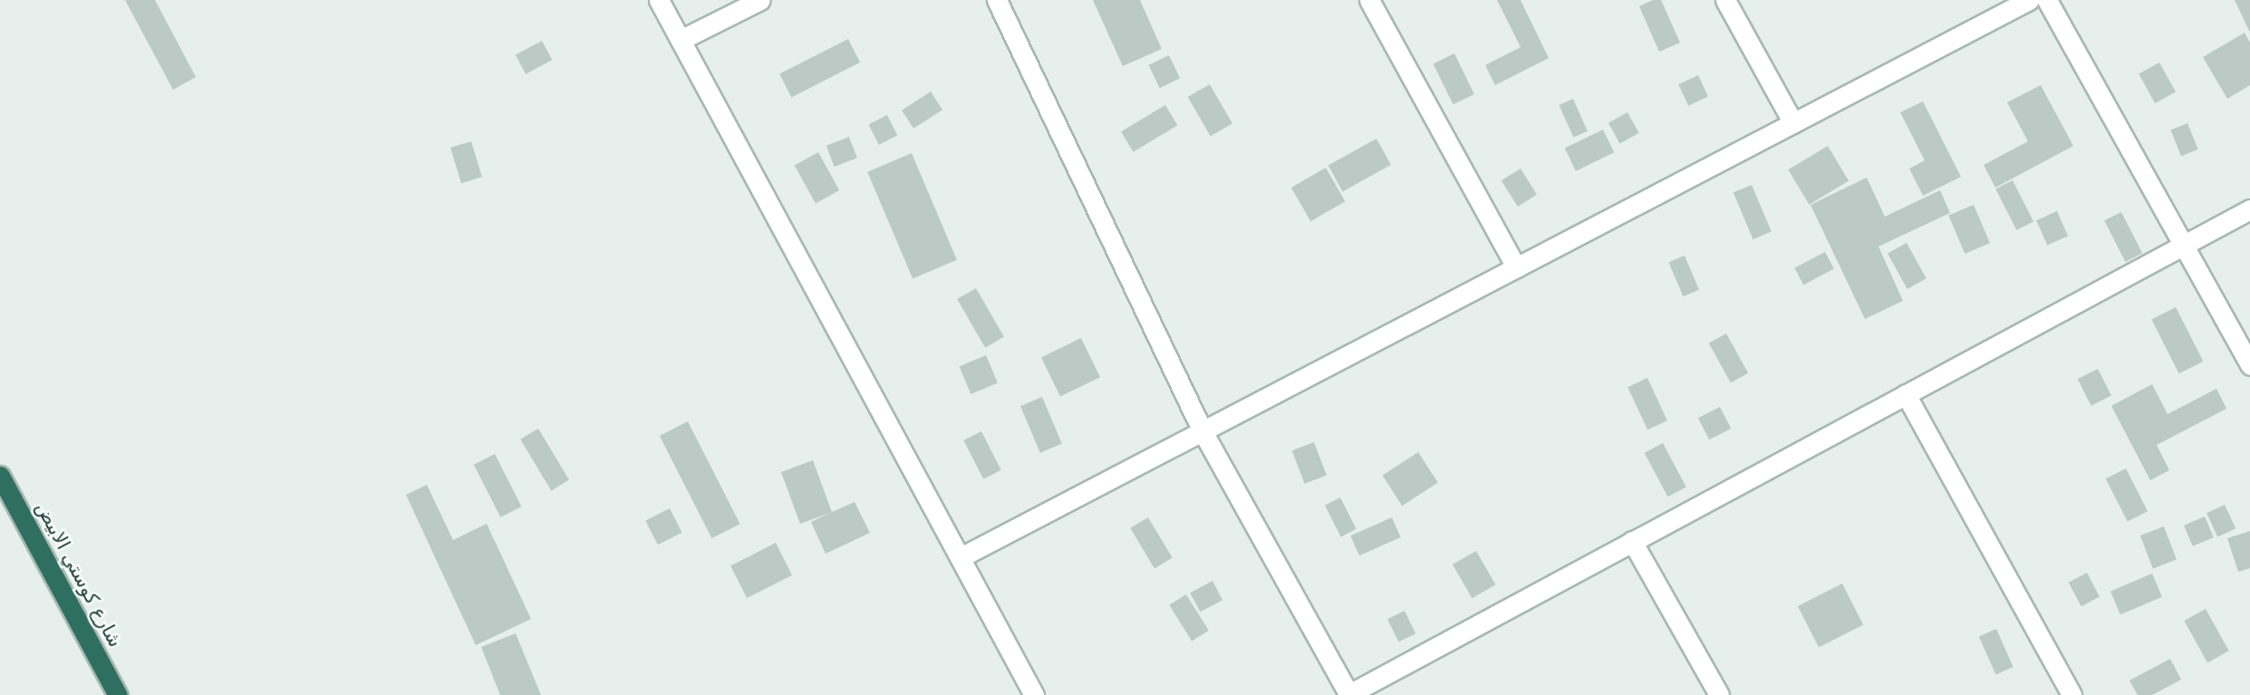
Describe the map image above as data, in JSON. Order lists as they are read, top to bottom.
{
  "streets": {
    "highway": ["شارع كوستي الابيض"]
  }
}
